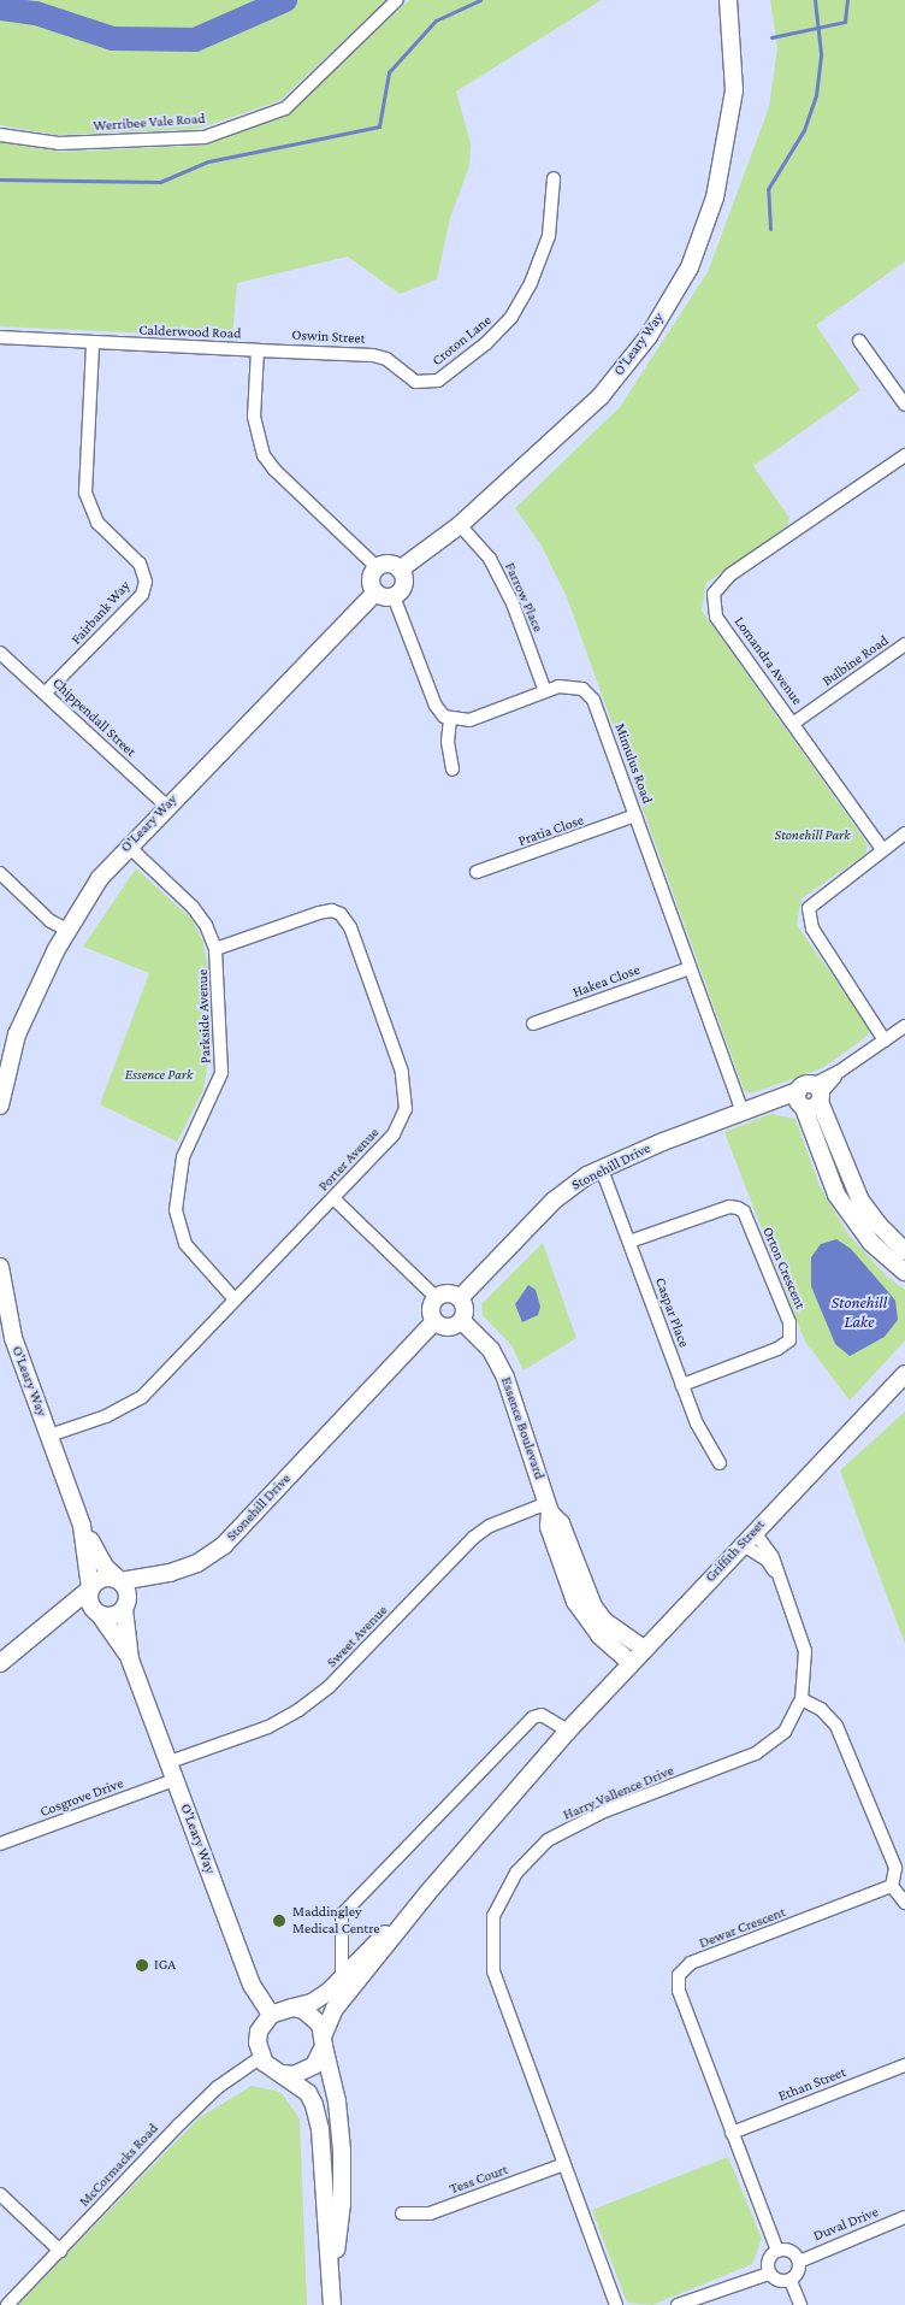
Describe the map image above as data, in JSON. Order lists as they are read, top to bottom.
{
  "streets": {
    "street": [
      "Werribee Vale Road",
      "Calderwood Road",
      "Oswin Street",
      "Croton Lane",
      "O'Leary Way",
      "Farrow Place",
      "Fairbank Way",
      "Lomandra Avenue",
      "Bulbine Road",
      "Chippendall Street",
      "Mimulus Road",
      "Pratia Close",
      "Hakea Close",
      "Parkside Avenue",
      "Porter Avenue",
      "Stonehill Drive",
      "Orton Crescent",
      "Caspar Place",
      "Essence Boulevard",
      "Griffith Street",
      "Sweet Avenue",
      "Harry Vallence Drive",
      "Cosgrove Drive",
      "Dewar Crescent",
      "Ethan Street",
      "McCormacks Road",
      "Tess Court",
      "Duval Drive"
    ]
  },
  "crossings": [
    ["Calderwood Road", "Oswin Street"],
    ["Calderwood Road", "O'Leary Way"],
    ["Calderwood Road", "Fairbank Way"],
    ["Oswin Street", "Croton Lane"],
    ["O'Leary Way", "Farrow Place"],
    ["O'Leary Way", "Chippendall Street"],
    ["O'Leary Way", "Parkside Avenue"],
    ["O'Leary Way", "Porter Avenue"],
    ["O'Leary Way", "Griffith Street"],
    ["O'Leary Way", "Sweet Avenue"],
    ["O'Leary Way", "Cosgrove Drive"],
    ["O'Leary Way", "McCormacks Road"],
    ["Farrow Place", "Mimulus Road"],
    ["Fairbank Way", "Chippendall Street"],
    ["Lomandra Avenue", "Bulbine Road"],
    ["Mimulus Road", "Pratia Close"],
    ["Mimulus Road", "Hakea Close"],
    ["Mimulus Road", "Stonehill Drive"],
    ["Parkside Avenue", "Porter Avenue"],
    ["Stonehill Drive", "Caspar Place"],
    ["Stonehill Drive", "Essence Boulevard"],
    ["Orton Crescent", "Caspar Place"],
    ["Essence Boulevard", "Griffith Street"],
    ["Essence Boulevard", "Sweet Avenue"],
    ["Griffith Street", "Harry Vallence Drive"],
    ["Griffith Street", "McCormacks Road"],
    ["Harry Vallence Drive", "Tess Court"],
    ["Dewar Crescent", "Ethan Street"],
    ["Dewar Crescent", "Duval Drive"]
  ],
  "water": ["Stonehill Lake"],
  "parks": ["Stonehill Park", "Essence Park"],
  "places": ["Maddingley Medical Centre", "IGA"]
}
